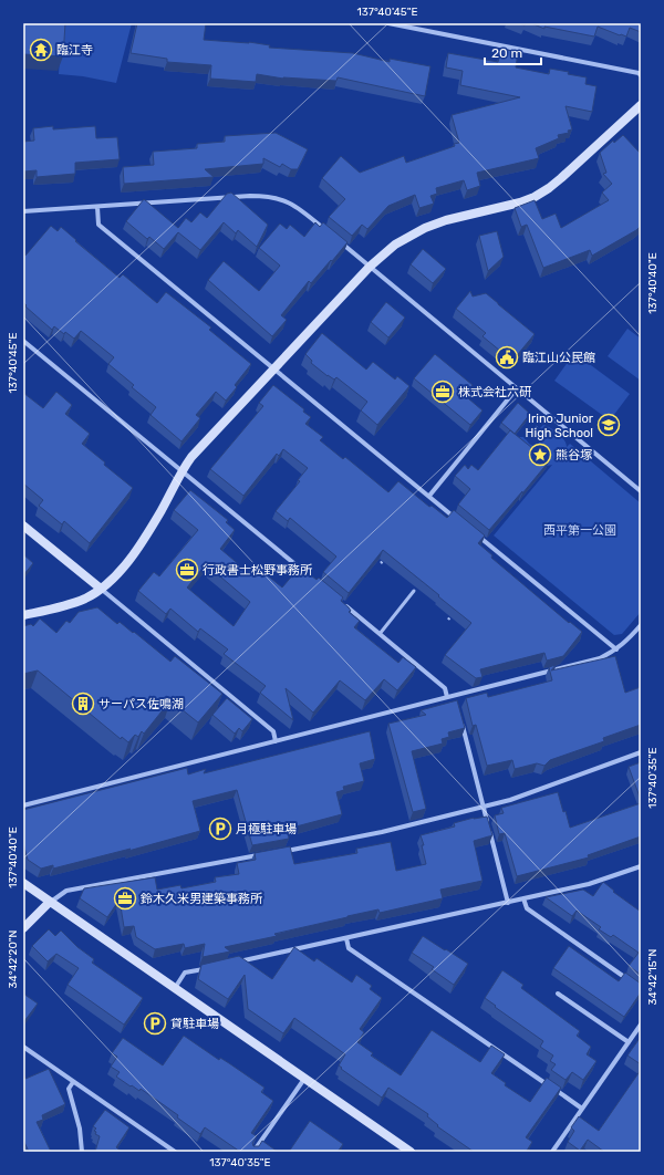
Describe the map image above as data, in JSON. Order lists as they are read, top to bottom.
{
  "parks": ["西平第一公園"],
  "places": {
    "temple": ["臨江寺"],
    "public building": ["臨江山公民館"],
    "office": ["株式会社六研", "行政書士松野事務所", "鈴木久米男建築事務所"],
    "school or university": ["Irino Junior High School"],
    "place": ["熊谷塚"],
    "building": ["サーパス佐鳴湖"],
    "parking": ["月極駐車場", "貸駐車場"]
  },
  "scale_bar": "20 m",
  "coordinates": [
    "137°40'45\"E",
    "137°40'40\"E",
    "137°40'35\"E",
    "34°42'20\"N",
    "34°42'15\"N"
  ]
}
